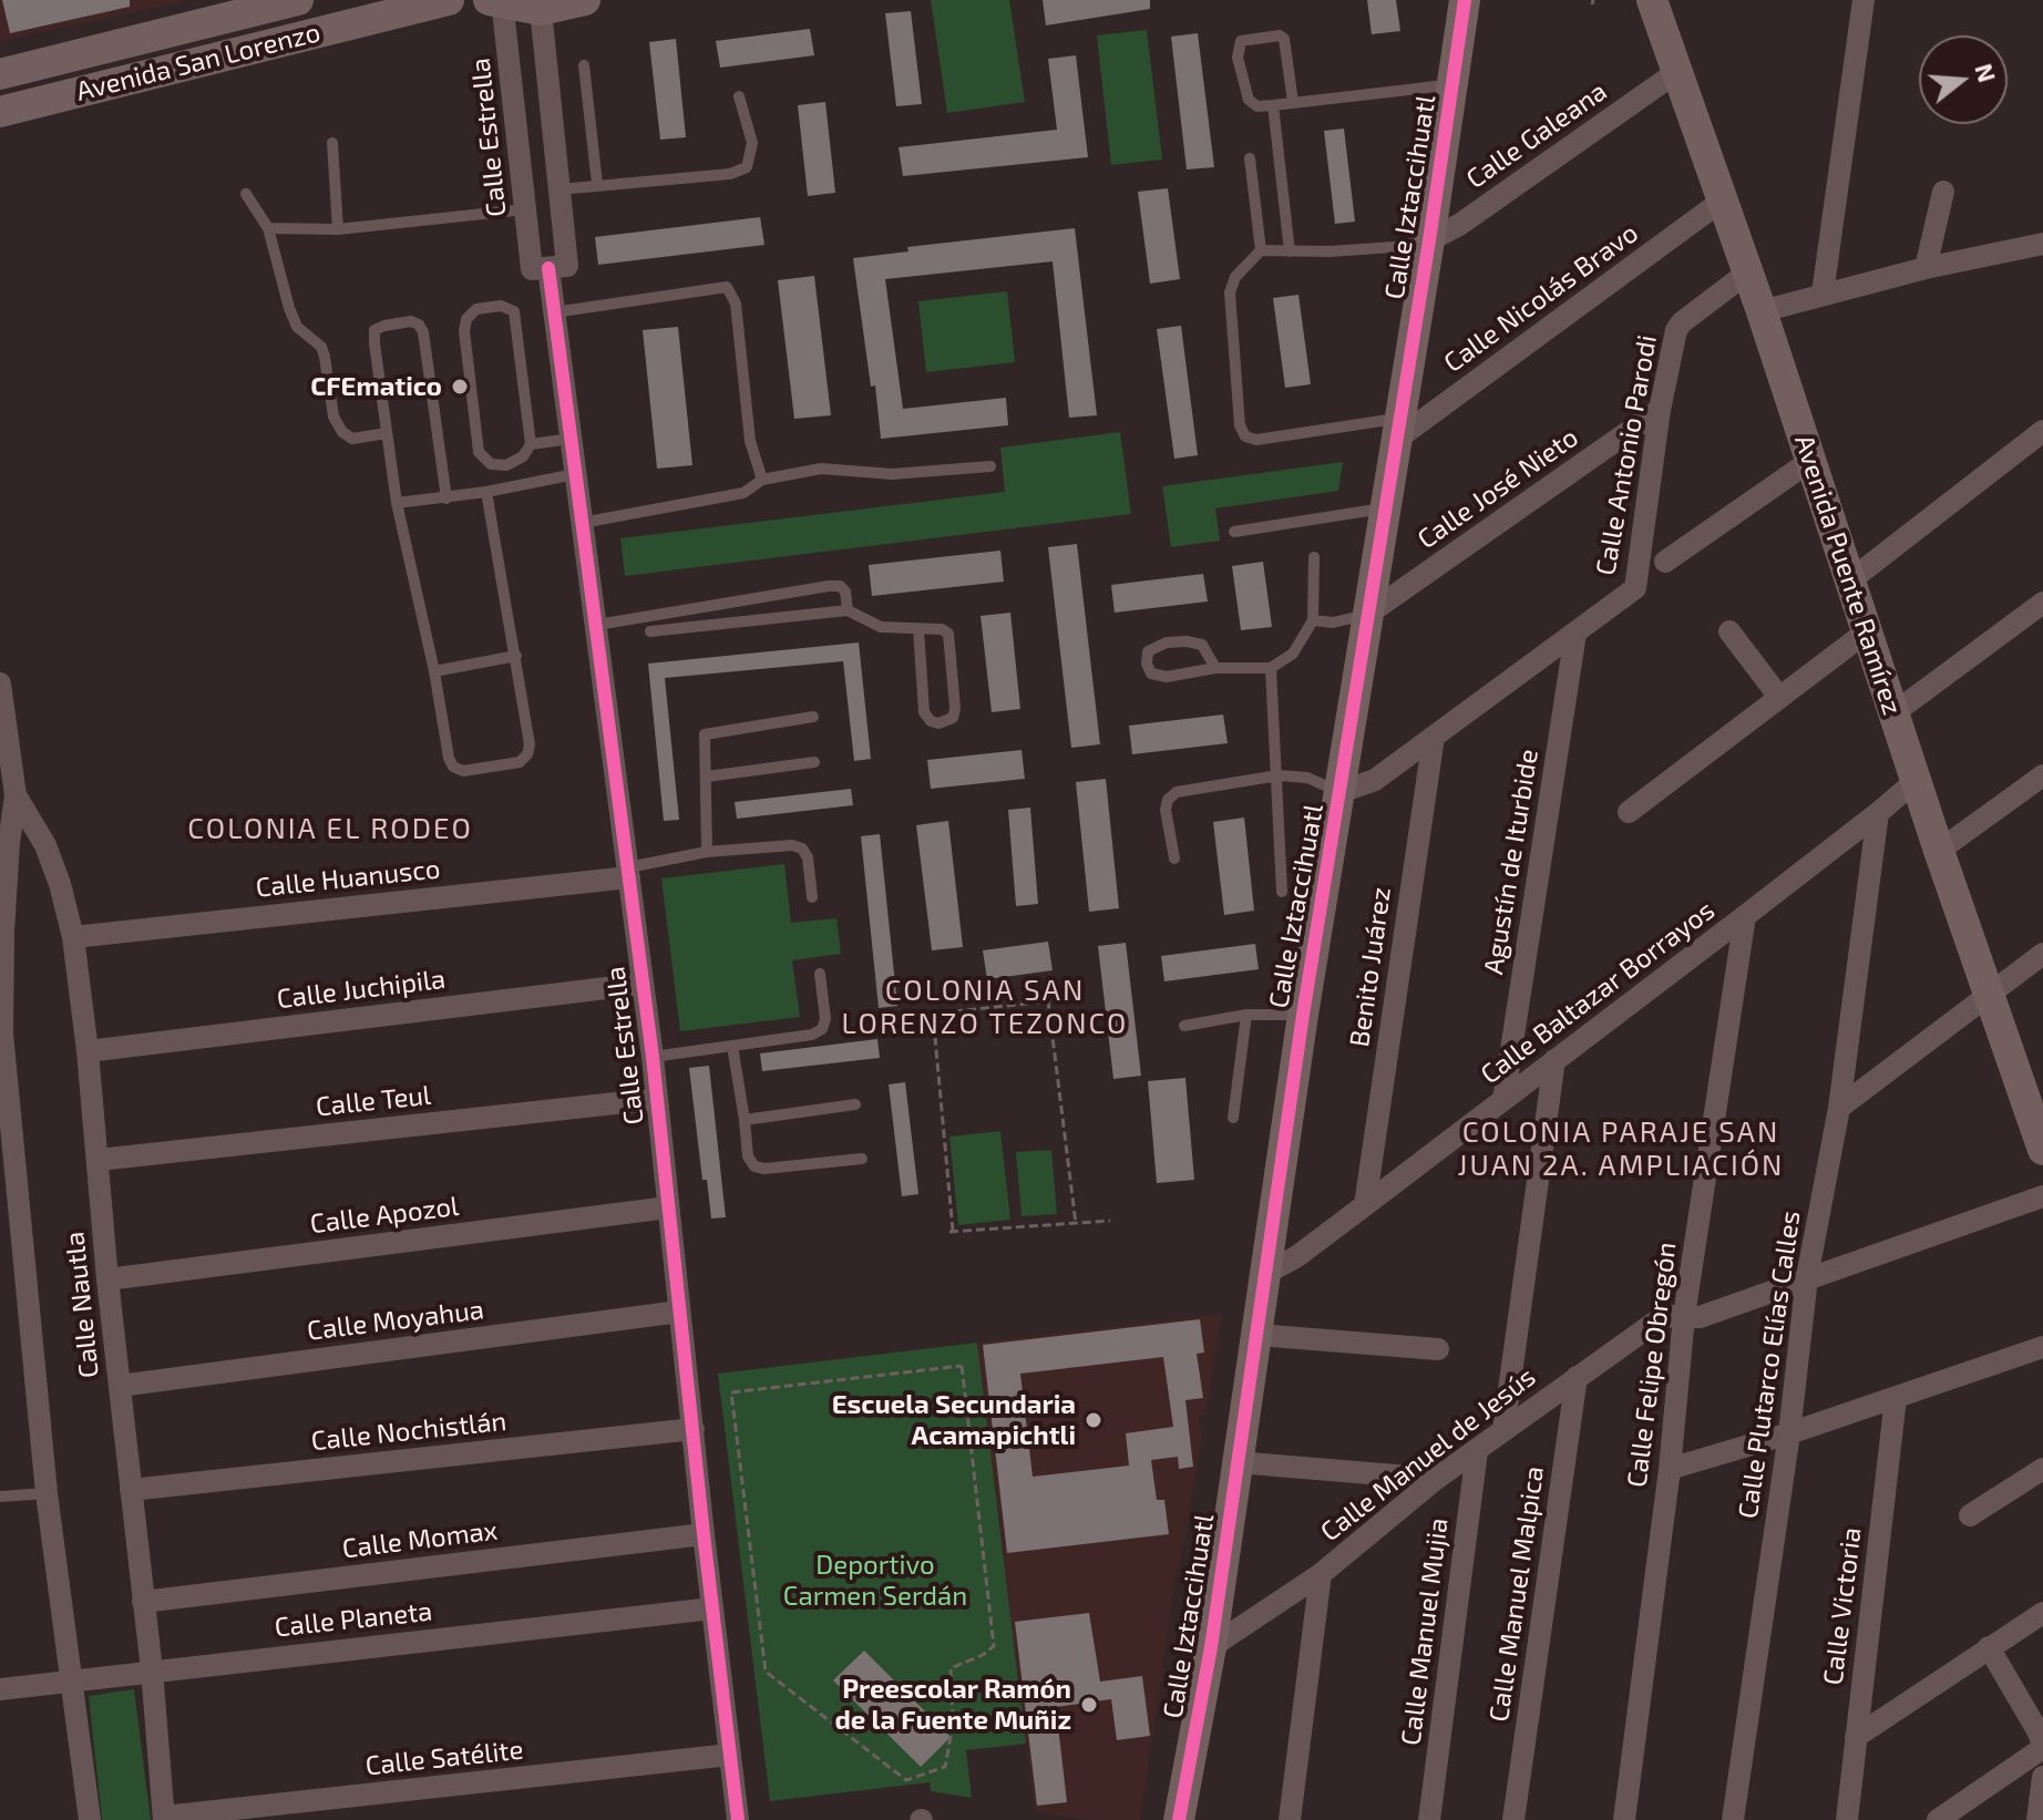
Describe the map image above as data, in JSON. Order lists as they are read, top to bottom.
{
  "streets": {
    "street": [
      "Avenida San Lorenzo",
      "Calle Galeana",
      "Calle Estrella",
      "Calle Iztaccihuatl",
      "Calle Nicolás Bravo",
      "Calle Antonio Parodi",
      "Calle José Nieto",
      "Avenida Puente Ramírez",
      "Agustín de Iturbide",
      "Calle Huanusco",
      "Benito Juárez",
      "Calle Juchipila",
      "Calle Baltazar Borrayos",
      "Calle Teul",
      "Calle Apozol",
      "Calle Nautla",
      "Calle Moyahua",
      "Calle Felipe Obregón",
      "Calle Plutarco Elías Calles",
      "Calle Nochistlán",
      "Calle Manuel de Jesús",
      "Calle Momax",
      "Calle Manuel Malpica",
      "Calle Victoria",
      "Calle Planeta",
      "Calle Manuel Mujia",
      "Calle Satélite"
    ]
  },
  "crossings": [
    ["Calle Galeana", "Calle Iztaccihuatl"],
    ["Calle Galeana", "Avenida Puente Ramírez"],
    ["Calle Estrella", "Calle Huanusco"],
    ["Calle Estrella", "Calle Juchipila"],
    ["Calle Estrella", "Calle Teul"],
    ["Calle Estrella", "Calle Apozol"],
    ["Calle Estrella", "Calle Moyahua"],
    ["Calle Estrella", "Calle Nochistlán"],
    ["Calle Estrella", "Calle Momax"],
    ["Calle Estrella", "Calle Planeta"],
    ["Calle Estrella", "Calle Satélite"],
    ["Calle Iztaccihuatl", "Calle Nicolás Bravo"],
    ["Calle Iztaccihuatl", "Calle Antonio Parodi"],
    ["Calle Iztaccihuatl", "Calle José Nieto"],
    ["Calle Iztaccihuatl", "Calle Baltazar Borrayos"],
    ["Calle Iztaccihuatl", "Calle Manuel de Jesús"],
    ["Calle Nicolás Bravo", "Avenida Puente Ramírez"],
    ["Calle Antonio Parodi", "Calle José Nieto"],
    ["Calle Antonio Parodi", "Avenida Puente Ramírez"],
    ["Calle Antonio Parodi", "Agustín de Iturbide"],
    ["Calle Antonio Parodi", "Benito Juárez"],
    ["Avenida Puente Ramírez", "Calle Baltazar Borrayos"],
    ["Agustín de Iturbide", "Calle Baltazar Borrayos"],
    ["Calle Huanusco", "Calle Nautla"],
    ["Benito Juárez", "Calle Baltazar Borrayos"],
    ["Calle Juchipila", "Calle Nautla"],
    ["Calle Baltazar Borrayos", "Calle Felipe Obregón"],
    ["Calle Baltazar Borrayos", "Calle Plutarco Elías Calles"],
    ["Calle Teul", "Calle Nautla"],
    ["Calle Apozol", "Calle Nautla"],
    ["Calle Nautla", "Calle Moyahua"],
    ["Calle Nautla", "Calle Nochistlán"],
    ["Calle Nautla", "Calle Momax"],
    ["Calle Nautla", "Calle Planeta"],
    ["Calle Nautla", "Calle Satélite"],
    ["Calle Felipe Obregón", "Calle Manuel de Jesús"],
    ["Calle Plutarco Elías Calles", "Calle Manuel de Jesús"],
    ["Calle Manuel de Jesús", "Calle Manuel Malpica"],
    ["Calle Manuel de Jesús", "Calle Manuel Mujia"]
  ],
  "districts": ["COLONIA EL RODEO", "COLONIA SAN LORENZO TEZONCO", "COLONIA PARAJE SAN JUAN 2A. AMPLIACIÓN"],
  "parks": ["Deportivo Carmen Serdán"],
  "places": ["CFEmatico", "Escuela Secundaria Acamapichtli", "Preescolar Ramón de la Fuente Muñiz"],
  "north": "right"
}
